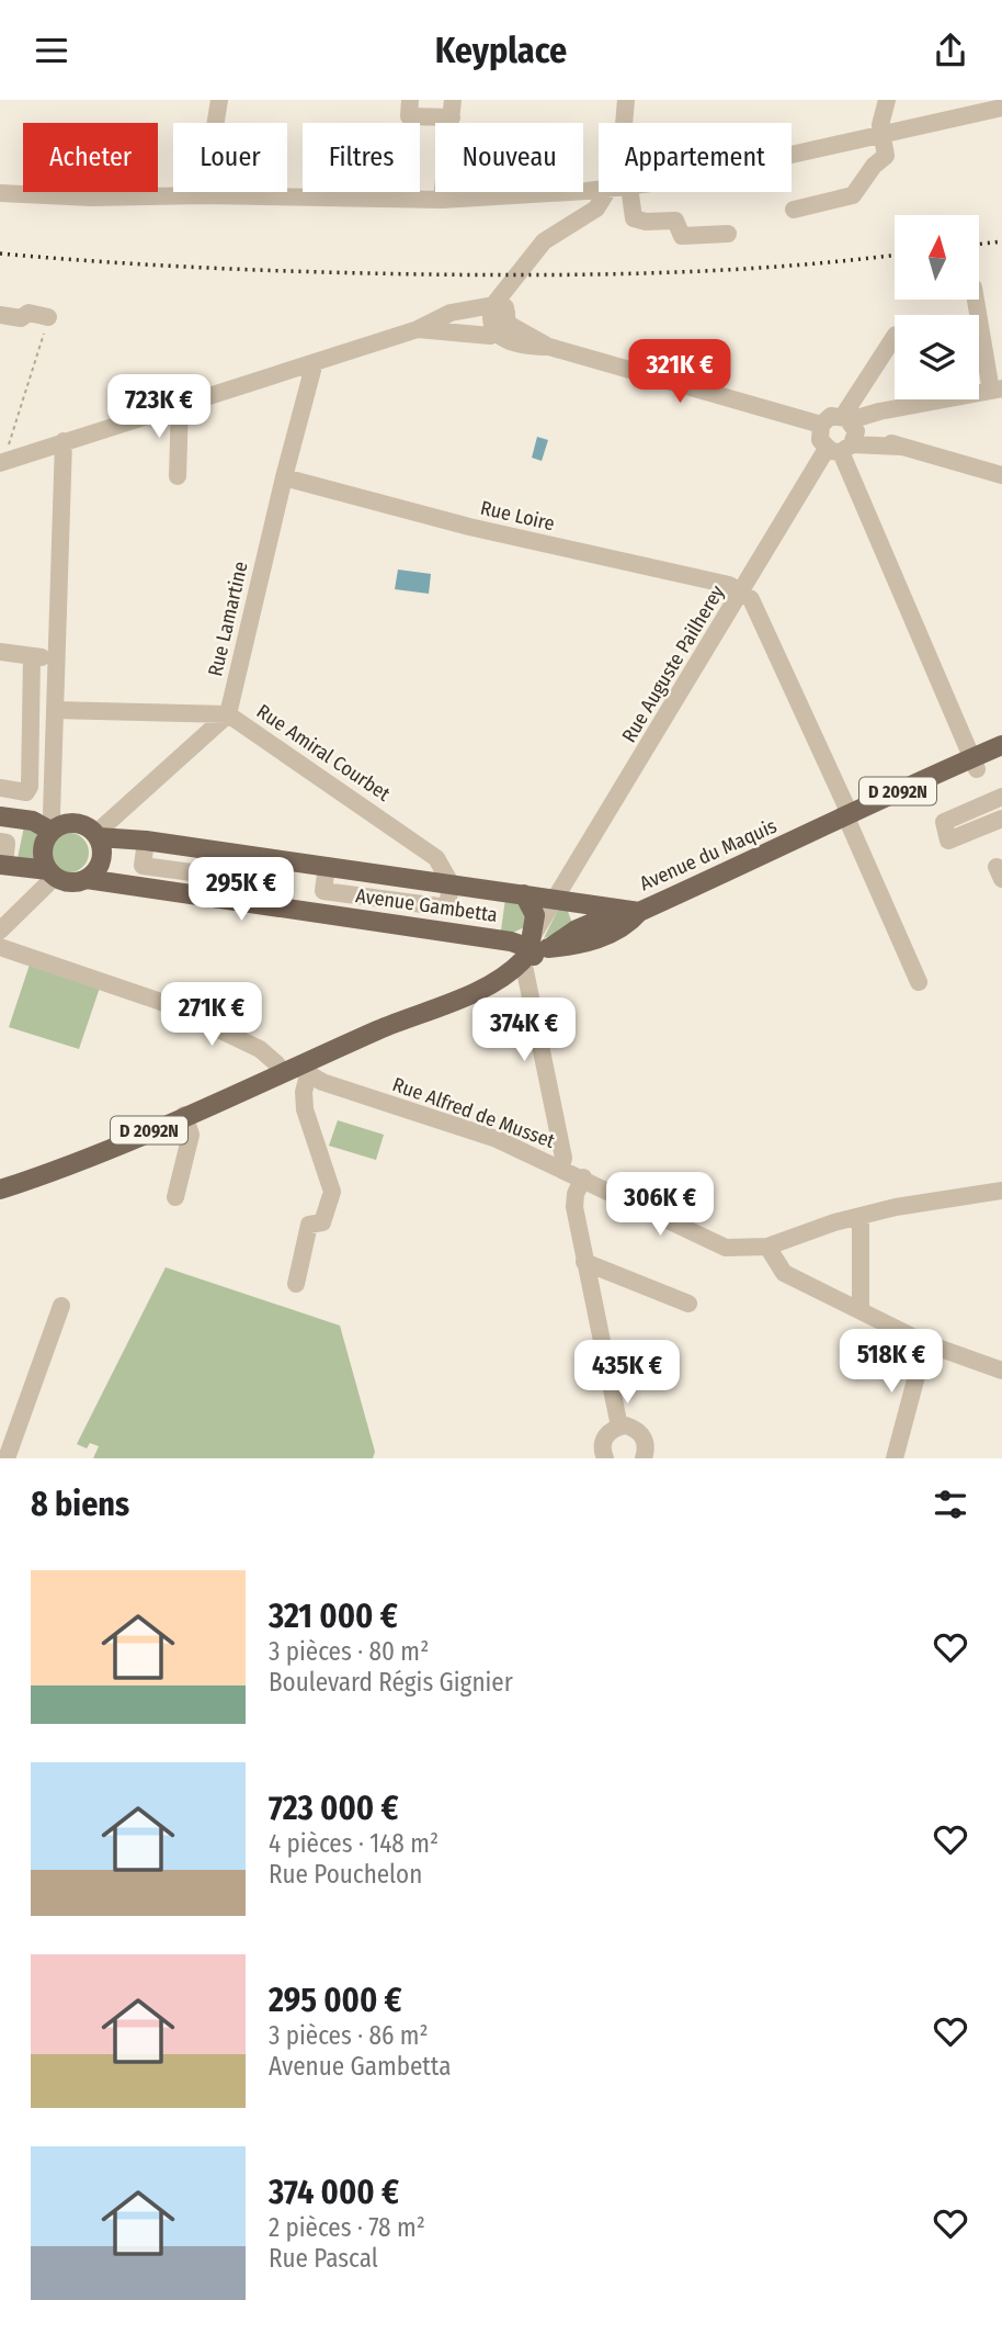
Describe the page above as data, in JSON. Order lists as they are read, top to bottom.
{
  "streets": {
    "main road": ["D 2092N", "Avenue du Maquis", "Avenue Gambetta"],
    "street": [
      "Rue Loire",
      "Rue Lamartine",
      "Rue Auguste Pailherey",
      "Rue Amiral Courbet",
      "Rue Alfred de Musset"
    ]
  },
  "crossings": [
    ["Rue Loire", "Rue Lamartine"],
    ["Rue Loire", "Rue Auguste Pailherey"],
    ["Rue Lamartine", "Rue Amiral Courbet"],
    ["Rue Auguste Pailherey", "Avenue Gambetta"],
    ["Rue Amiral Courbet", "Avenue Gambetta"],
    ["D 2092N", "Avenue du Maquis"],
    ["D 2092N", "Avenue Gambetta"],
    ["D 2092N", "Rue Alfred de Musset"],
    ["Avenue du Maquis", "Avenue Gambetta"]
  ],
  "north": "top",
  "page": {
    "header": "Keyplace",
    "chip": [
      "Acheter",
      "Louer",
      "Filtres",
      "Nouveau",
      "Appartement"
    ],
    "price": [
      "321K €",
      "723K €",
      "295K €",
      "271K €",
      "374K €",
      "306K €",
      "518K €",
      "435K €"
    ],
    "heading": "8 biens",
    "list": [
      {
        "name": "321 000 €",
        "note": "3 pièces · 80 m² · Boulevard Régis Gignier"
      },
      {
        "name": "723 000 €",
        "note": "4 pièces · 148 m² · Rue Pouchelon"
      },
      {
        "name": "295 000 €",
        "note": "3 pièces · 86 m² · Avenue Gambetta"
      },
      {
        "name": "374 000 €",
        "note": "2 pièces · 78 m² · Rue Pascal"
      }
    ]
  }
}
